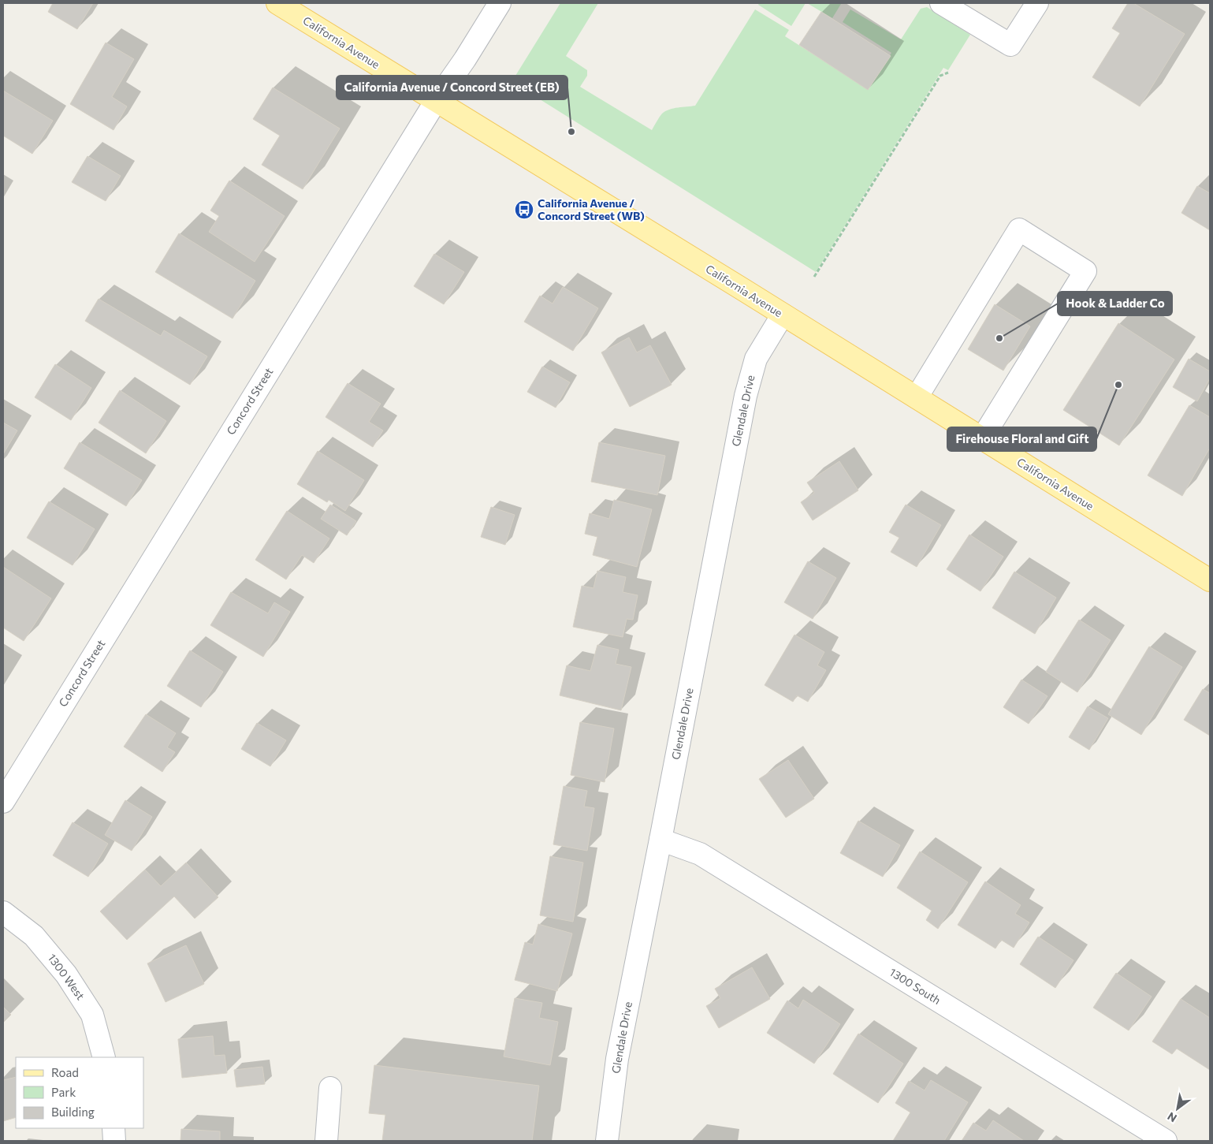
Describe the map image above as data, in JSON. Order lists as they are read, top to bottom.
{
  "streets": {
    "main road": ["California Avenue"],
    "street": [
      "Concord Street",
      "Glendale Drive",
      "1300 West",
      "1300 South"
    ]
  },
  "crossings": [
    ["California Avenue", "Concord Street"],
    ["California Avenue", "Glendale Drive"],
    ["Glendale Drive", "1300 South"]
  ],
  "places": {
    "other": ["California Avenue / Concord Street (EB)", "Hook & Ladder Co", "Firehouse Floral and Gift"],
    "bus stop": ["California Avenue / Concord Street (WB)"]
  },
  "legend": ["Road", "Park", "Building"],
  "north": "bottom left"
}
